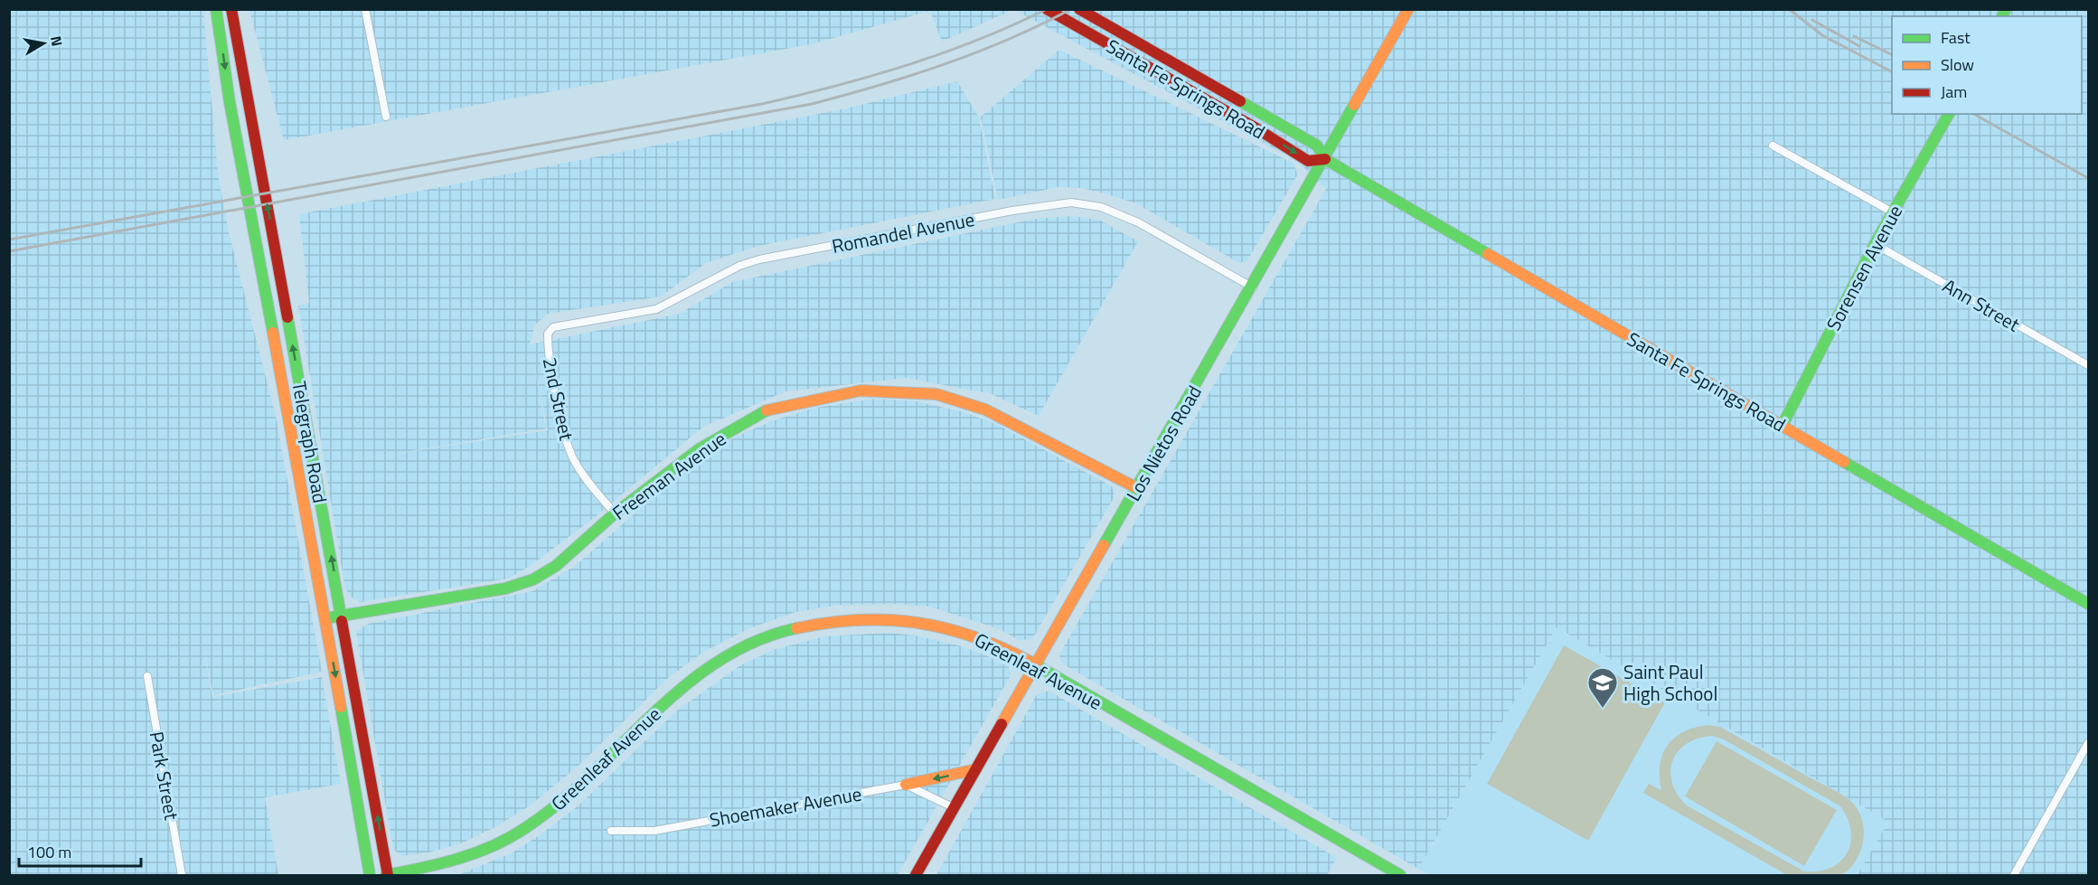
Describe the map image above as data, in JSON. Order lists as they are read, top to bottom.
{
  "streets": {
    "main road": [
      "Santa Fe Springs Road",
      "Sorensen Avenue",
      "Telegraph Road",
      "Los Nietos Road",
      "Freeman Avenue",
      "Greenleaf Avenue"
    ],
    "street": [
      "Romandel Avenue",
      "Ann Street",
      "2nd Street",
      "Park Street",
      "Shoemaker Avenue"
    ]
  },
  "crossings": [
    ["Santa Fe Springs Road", "Sorensen Avenue"],
    ["Santa Fe Springs Road", "Los Nietos Road"],
    ["Romandel Avenue", "2nd Street"],
    ["Romandel Avenue", "Los Nietos Road"],
    ["Sorensen Avenue", "Ann Street"],
    ["2nd Street", "Freeman Avenue"],
    ["Telegraph Road", "Freeman Avenue"],
    ["Telegraph Road", "Greenleaf Avenue"],
    ["Los Nietos Road", "Freeman Avenue"],
    ["Los Nietos Road", "Greenleaf Avenue"]
  ],
  "places": {
    "school or university": ["Saint Paul High School"]
  },
  "legend": ["Fast", "Slow", "Jam"],
  "scale_bar": "100 m",
  "north": "right"
}
